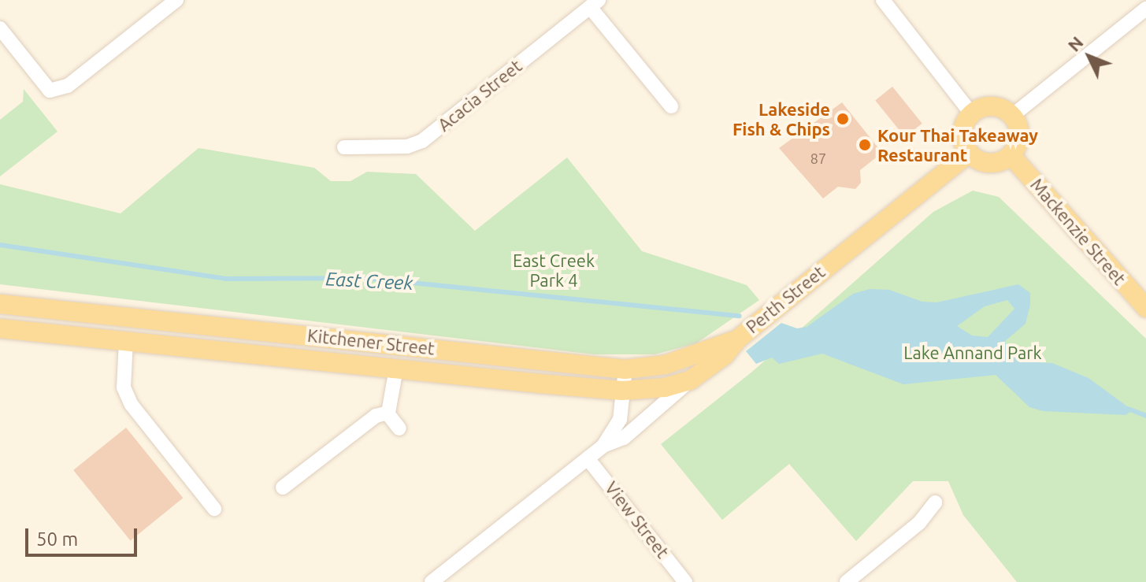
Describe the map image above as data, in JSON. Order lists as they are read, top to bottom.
{
  "streets": {
    "main road": ["Mackenzie Street", "Perth Street", "Kitchener Street"],
    "street": ["Acacia Street", "View Street"]
  },
  "crossings": [
    ["Mackenzie Street", "Perth Street"],
    ["Perth Street", "Kitchener Street"],
    ["Perth Street", "View Street"]
  ],
  "water": ["East Creek"],
  "parks": ["East Creek Park 4", "Lake Annand Park"],
  "places": ["Lakeside Fish & Chips", "Kour Thai Takeaway Restaurant"],
  "house_numbers": ["87"],
  "scale_bar": "50 m",
  "north": "top left"
}
